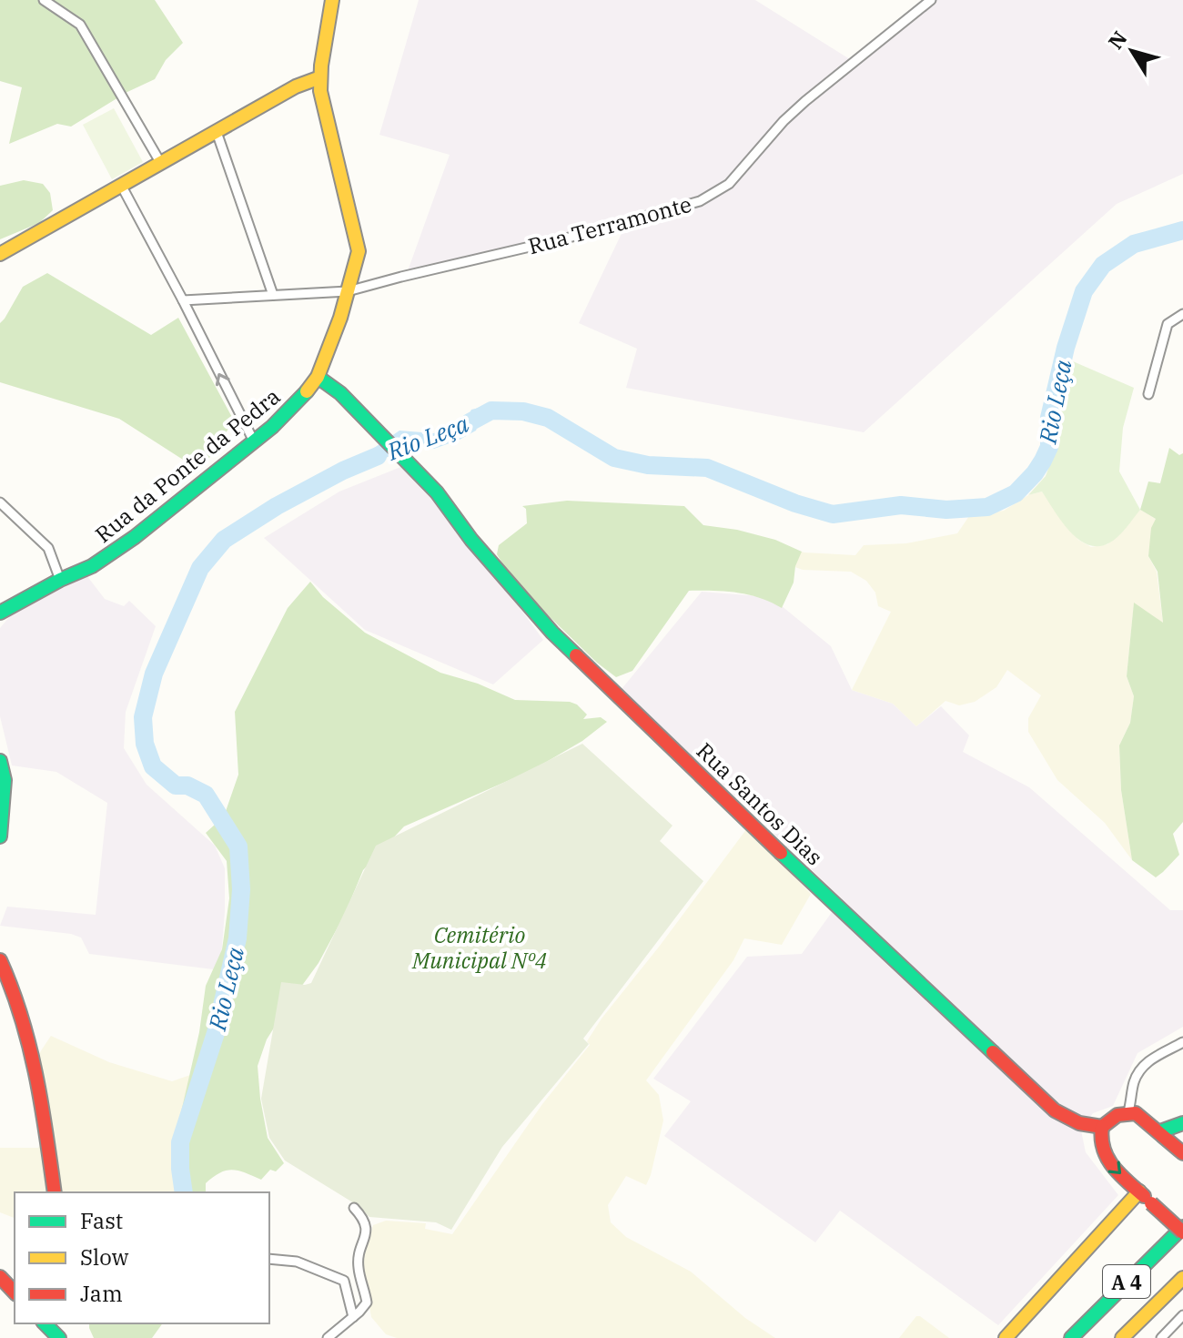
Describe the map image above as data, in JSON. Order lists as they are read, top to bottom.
{
  "streets": {
    "main road": ["Rua da Ponte da Pedra", "Rua Santos Dias", "A 4"],
    "street": ["Rua Terramonte"]
  },
  "crossings": [
    ["Rua Terramonte", "Rua da Ponte da Pedra"],
    ["Rua da Ponte da Pedra", "Rua Santos Dias"]
  ],
  "water": ["Rio Leça"],
  "parks": ["Cemitério Municipal Nº4"],
  "legend": ["Fast", "Slow", "Jam"],
  "north": "top left"
}
